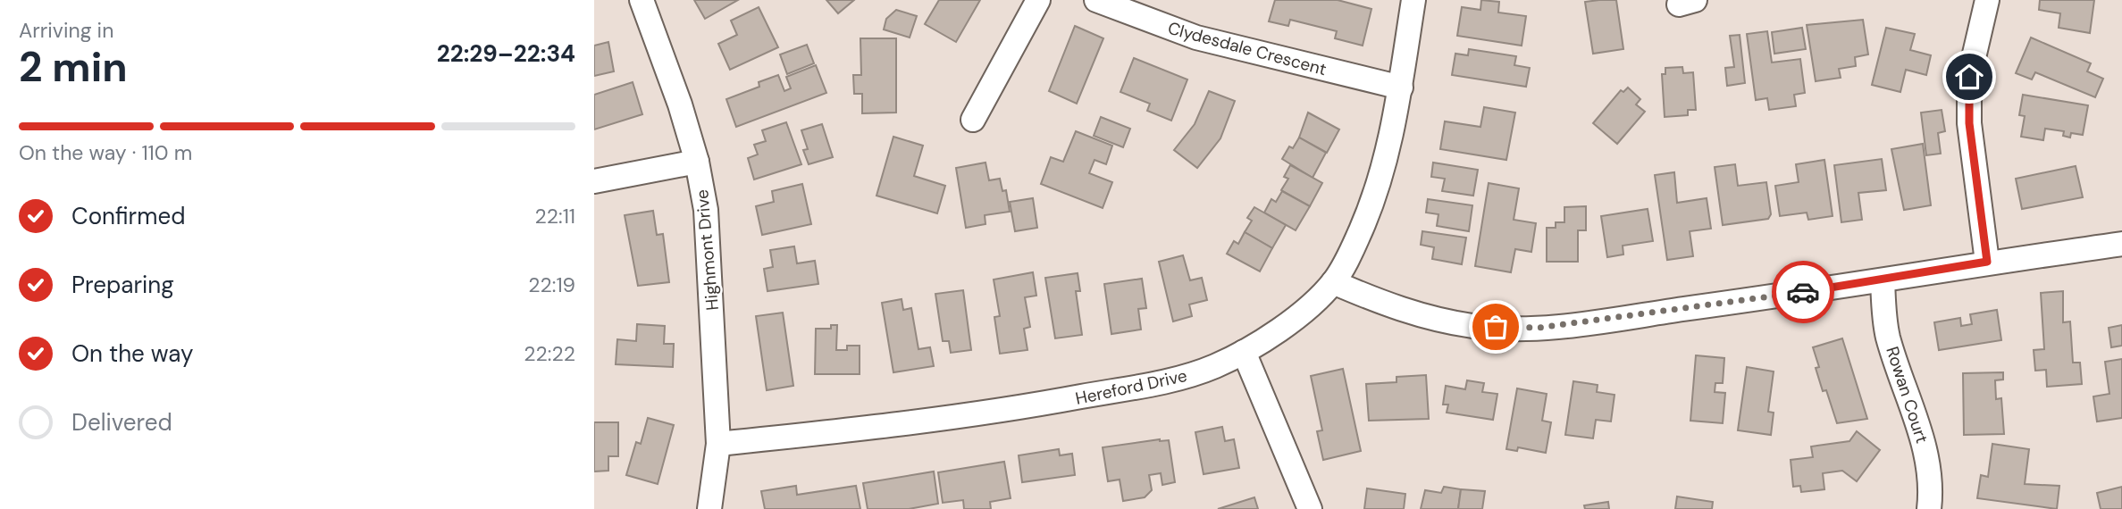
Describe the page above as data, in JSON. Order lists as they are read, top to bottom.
{
  "streets": {
    "street": [
      "Clydesdale Crescent",
      "Highmont Drive",
      "Hereford Drive",
      "Rowan Court"
    ]
  },
  "crossings": [
    ["Clydesdale Crescent", "Hereford Drive"],
    ["Highmont Drive", "Hereford Drive"]
  ],
  "page": {
    "heading": ["2 min", "Arriving in", "22:29–22:34"],
    "bar": "On the way · 110 m",
    "list": [
      ["Confirmed", "22:11"],
      ["Preparing", "22:19"],
      ["On the way", "22:22"],
      "Delivered"
    ]
  }
}
